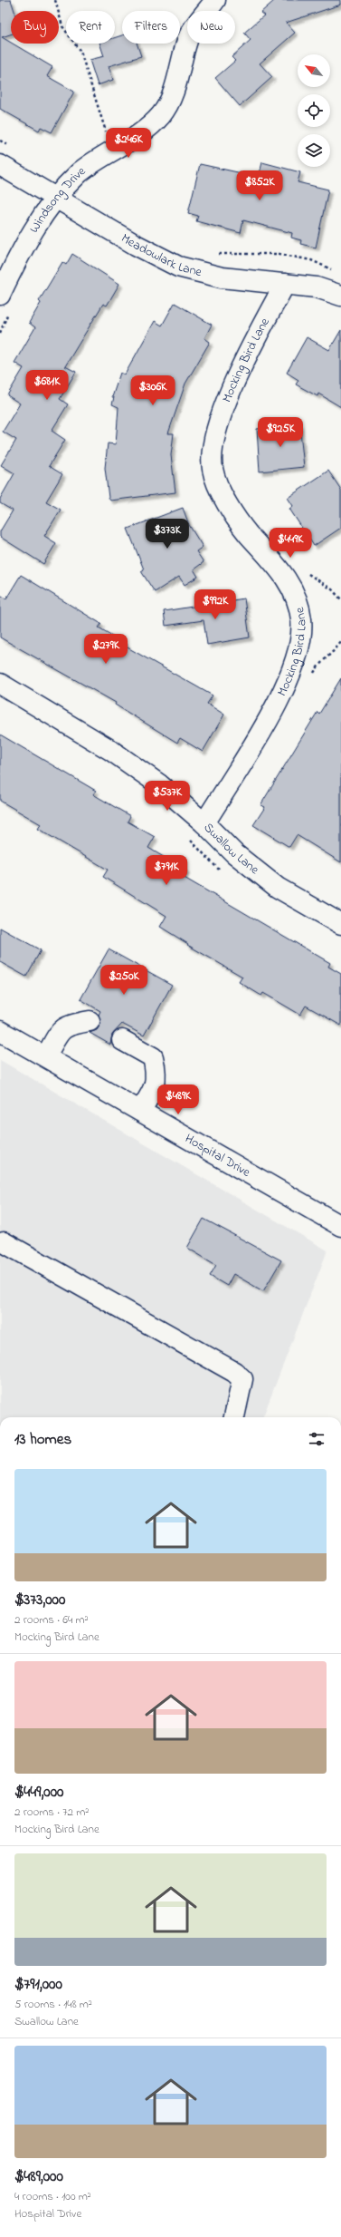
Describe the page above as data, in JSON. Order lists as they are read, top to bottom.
{
  "streets": {
    "street": [
      "Windsong Drive",
      "Meadowlark Lane",
      "Mocking Bird Lane",
      "Swallow Lane",
      "Hospital Drive"
    ]
  },
  "crossings": [
    ["Windsong Drive", "Meadowlark Lane"],
    ["Meadowlark Lane", "Mocking Bird Lane"],
    ["Mocking Bird Lane", "Swallow Lane"]
  ],
  "north": "top left",
  "page": {
    "chip": [
      "Buy",
      "Rent",
      "Filters",
      "New"
    ],
    "price": [
      "$246K",
      "$852K",
      "$681K",
      "$306K",
      "$925K",
      "$373K",
      "$449K",
      "$992K",
      "$279K",
      "$537K",
      "$791K",
      "$250K",
      "$489K"
    ],
    "heading": "13 homes",
    "list": [
      {
        "name": "$373,000",
        "note": "2 rooms · 64 m² · Mocking Bird Lane"
      },
      {
        "name": "$449,000",
        "note": "2 rooms · 72 m² · Mocking Bird Lane"
      },
      {
        "name": "$791,000",
        "note": "5 rooms · 148 m² · Swallow Lane"
      },
      {
        "name": "$489,000",
        "note": "4 rooms · 100 m² · Hospital Drive"
      }
    ]
  }
}
